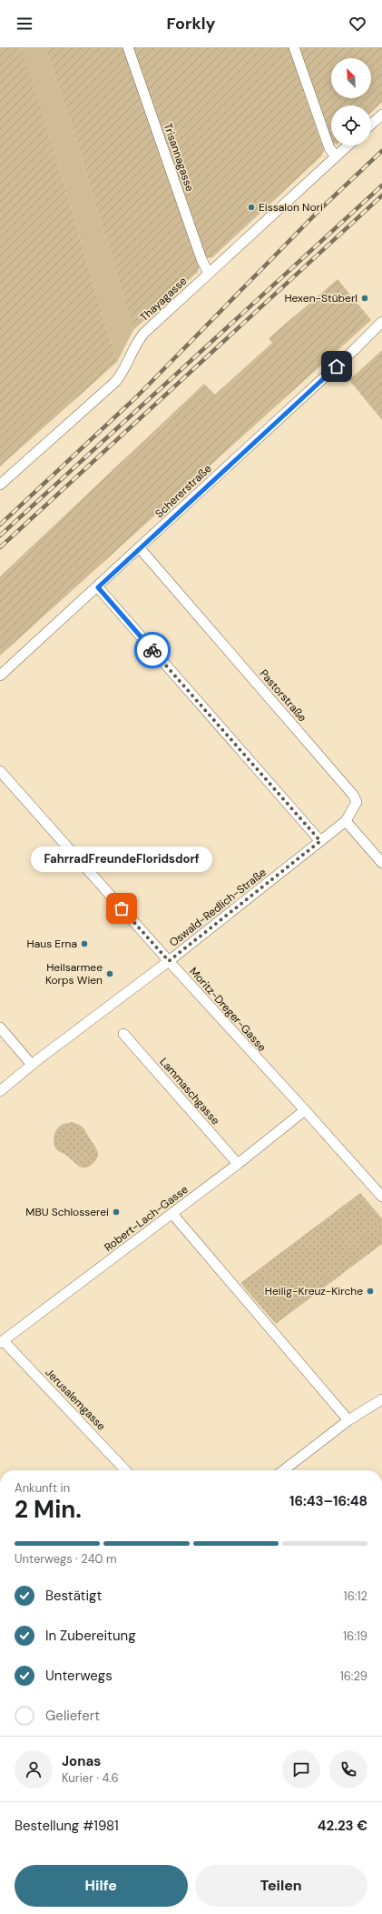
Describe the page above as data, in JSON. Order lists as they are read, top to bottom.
{
  "streets": {
    "street": [
      "Trisannagasse",
      "Thayagasse",
      "Schererstraße",
      "Pastorstraße",
      "Oswald-Redlich-Straße",
      "Moritz-Dreger-Gasse",
      "Lammaschgasse",
      "Robert-Lach-Gasse",
      "Jerusalemgasse"
    ]
  },
  "crossings": [
    ["Trisannagasse", "Thayagasse"],
    ["Schererstraße", "Pastorstraße"],
    ["Pastorstraße", "Oswald-Redlich-Straße"],
    ["Oswald-Redlich-Straße", "Moritz-Dreger-Gasse"],
    ["Moritz-Dreger-Gasse", "Robert-Lach-Gasse"],
    ["Lammaschgasse", "Robert-Lach-Gasse"],
    ["Robert-Lach-Gasse", "Jerusalemgasse"]
  ],
  "places": [
    "Eissalon Nori",
    "Hexen-Stüberl",
    "FahrradFreundeFloridsdorf",
    "Haus Erna",
    "Heilsarmee Korps Wien",
    "MBU Schlosserei",
    "Heilig-Kreuz-Kirche"
  ],
  "north": "top left",
  "page": {
    "header": "Forkly",
    "bubble": "FahrradFreundeFloridsdorf",
    "heading": ["2 Min.", "Ankunft in", "16:43–16:48"],
    "panel": [
      "Jonas",
      "Kurier · 4.6",
      "Bestellung #1981",
      "42.23 €"
    ],
    "bar": "Unterwegs · 240 m",
    "list": [
      ["Bestätigt", "16:12"],
      ["In Zubereitung", "16:19"],
      ["Unterwegs", "16:29"],
      "Geliefert"
    ],
    "buttons": ["Hilfe", "Teilen"]
  }
}
